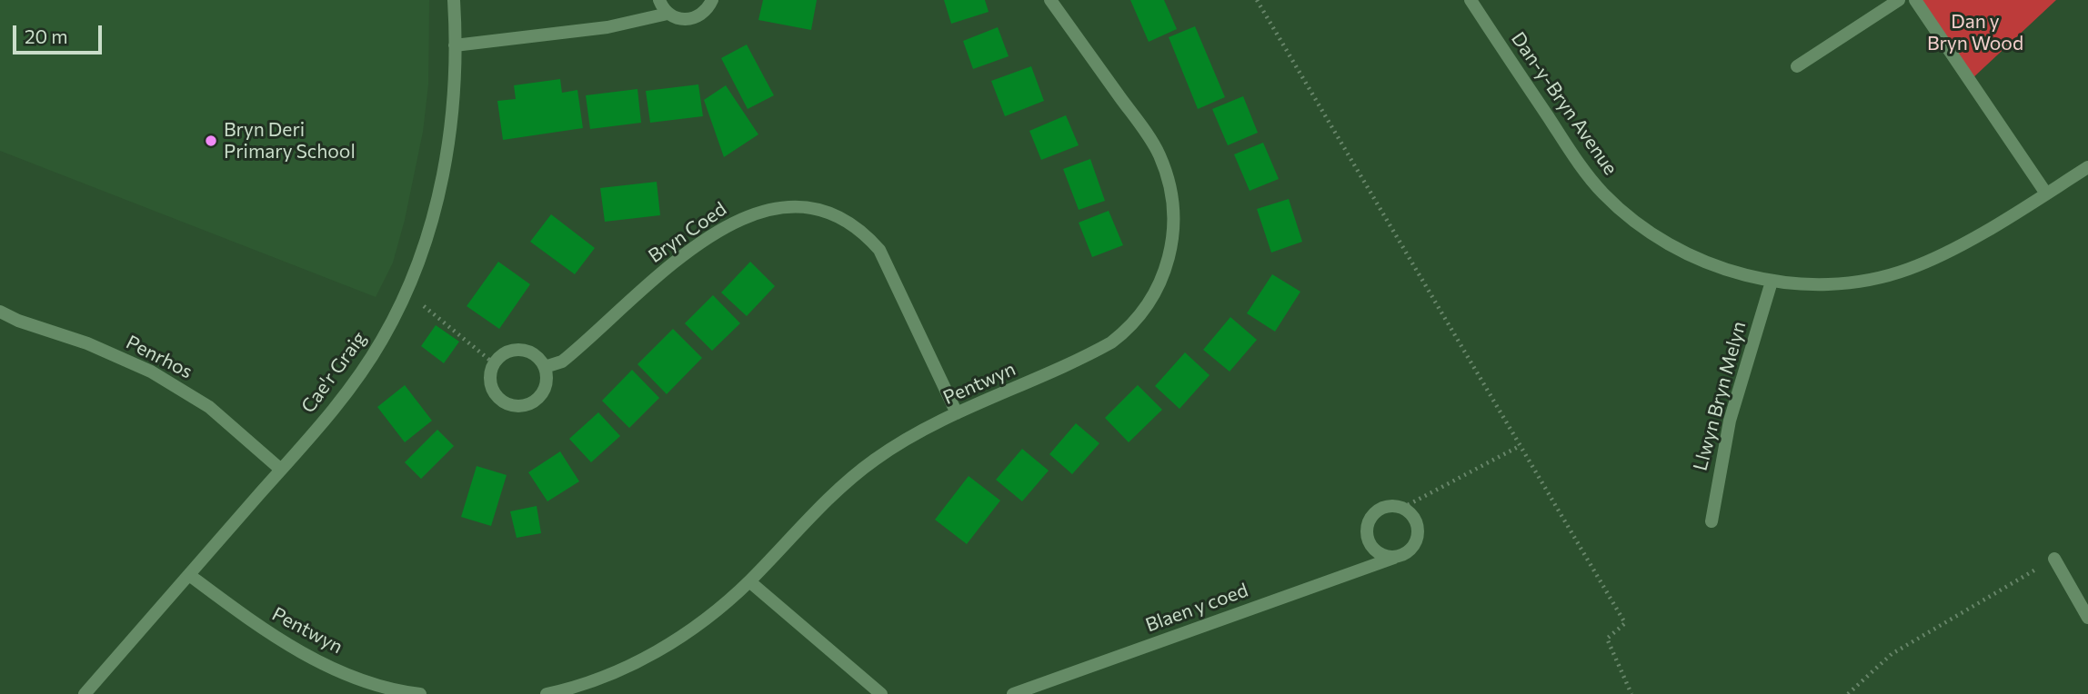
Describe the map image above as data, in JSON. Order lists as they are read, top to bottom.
{
  "streets": {
    "street": [
      "Dan-y-Bryn Avenue",
      "Bryn Coed",
      "Penrhos",
      "Cae'r Graig",
      "Pentwyn",
      "Llwyn Bryn Melyn",
      "Blaen y coed"
    ]
  },
  "crossings": [
    ["Dan-y-Bryn Avenue", "Llwyn Bryn Melyn"],
    ["Bryn Coed", "Pentwyn"],
    ["Penrhos", "Cae'r Graig"],
    ["Cae'r Graig", "Pentwyn"]
  ],
  "parks": ["Dan y Bryn Wood"],
  "places": ["Bryn Deri Primary School"],
  "scale_bar": "20 m"
}
